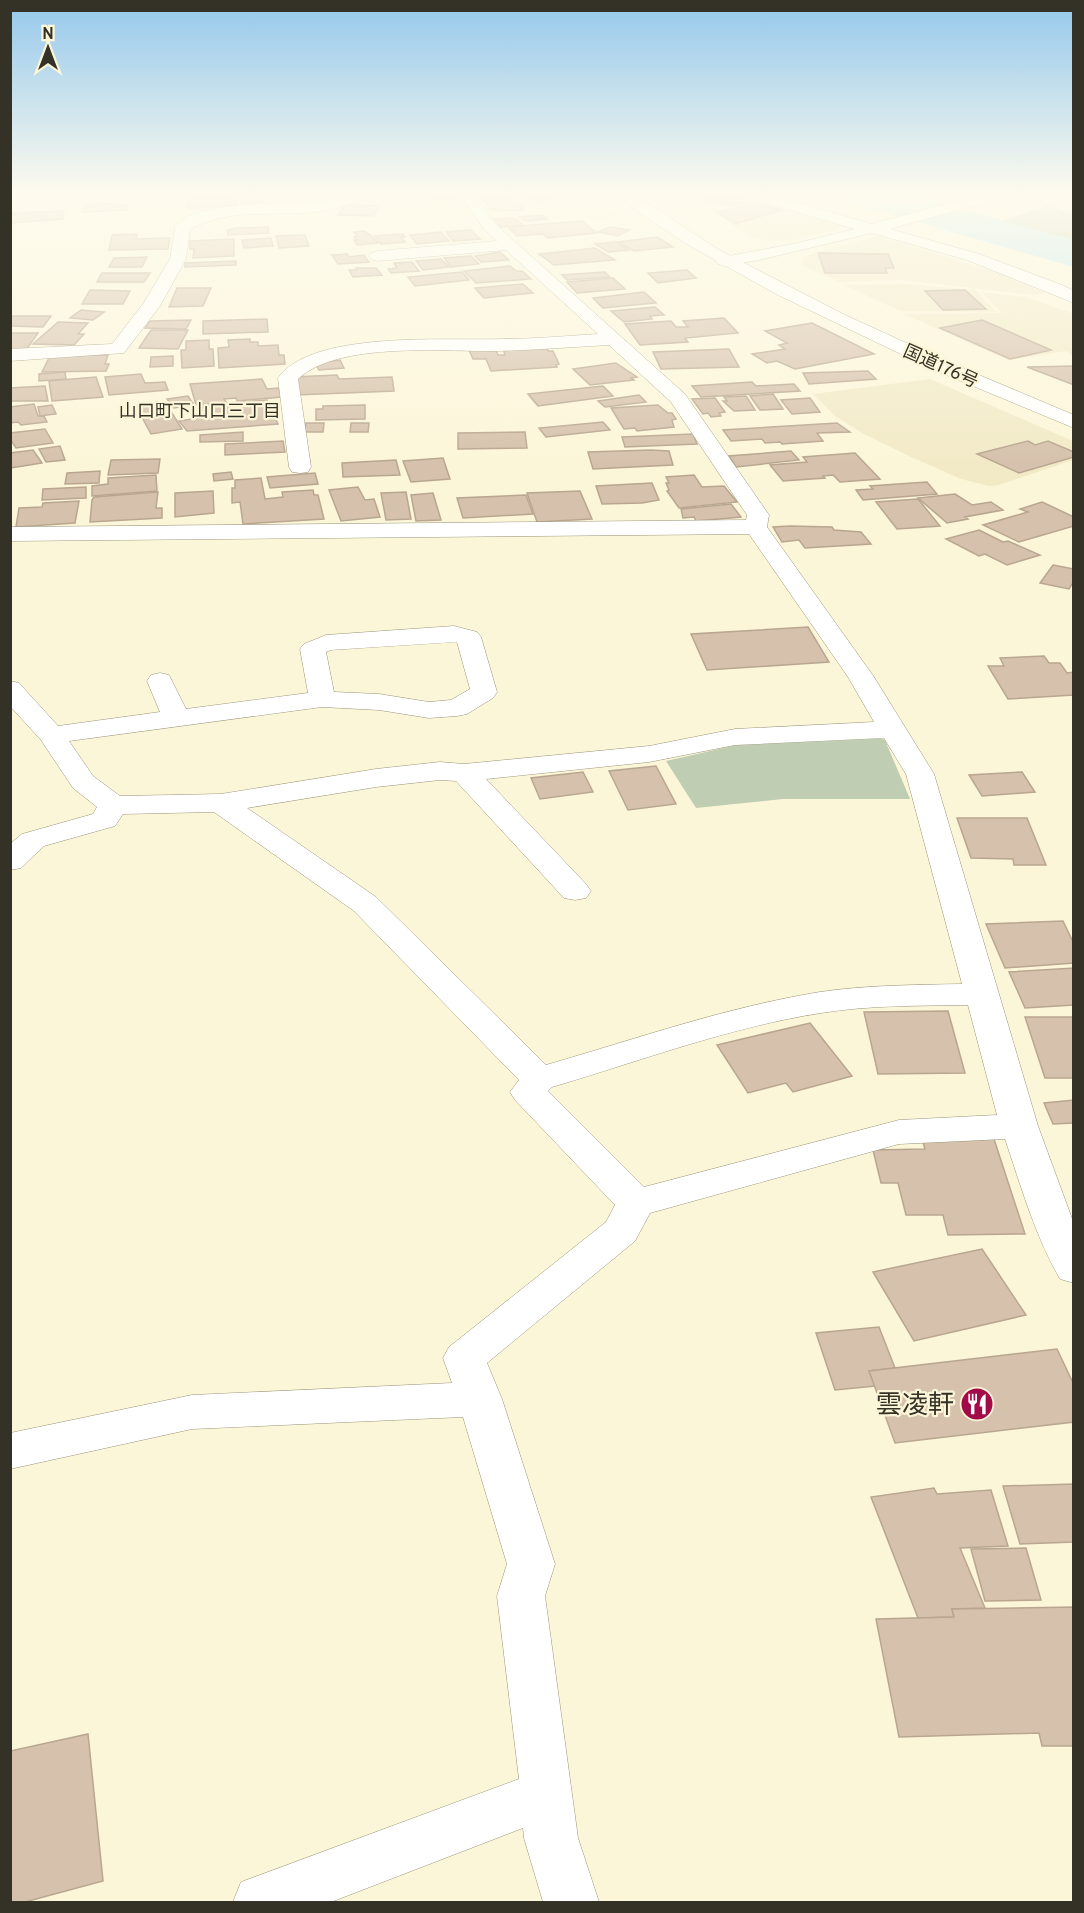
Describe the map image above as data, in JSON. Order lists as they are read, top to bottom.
{
  "streets": {
    "main road": ["国道176号"]
  },
  "districts": ["山口町下山口三丁目"],
  "places": {
    "restaurant": ["雲凌軒"]
  },
  "north": "top"
}
